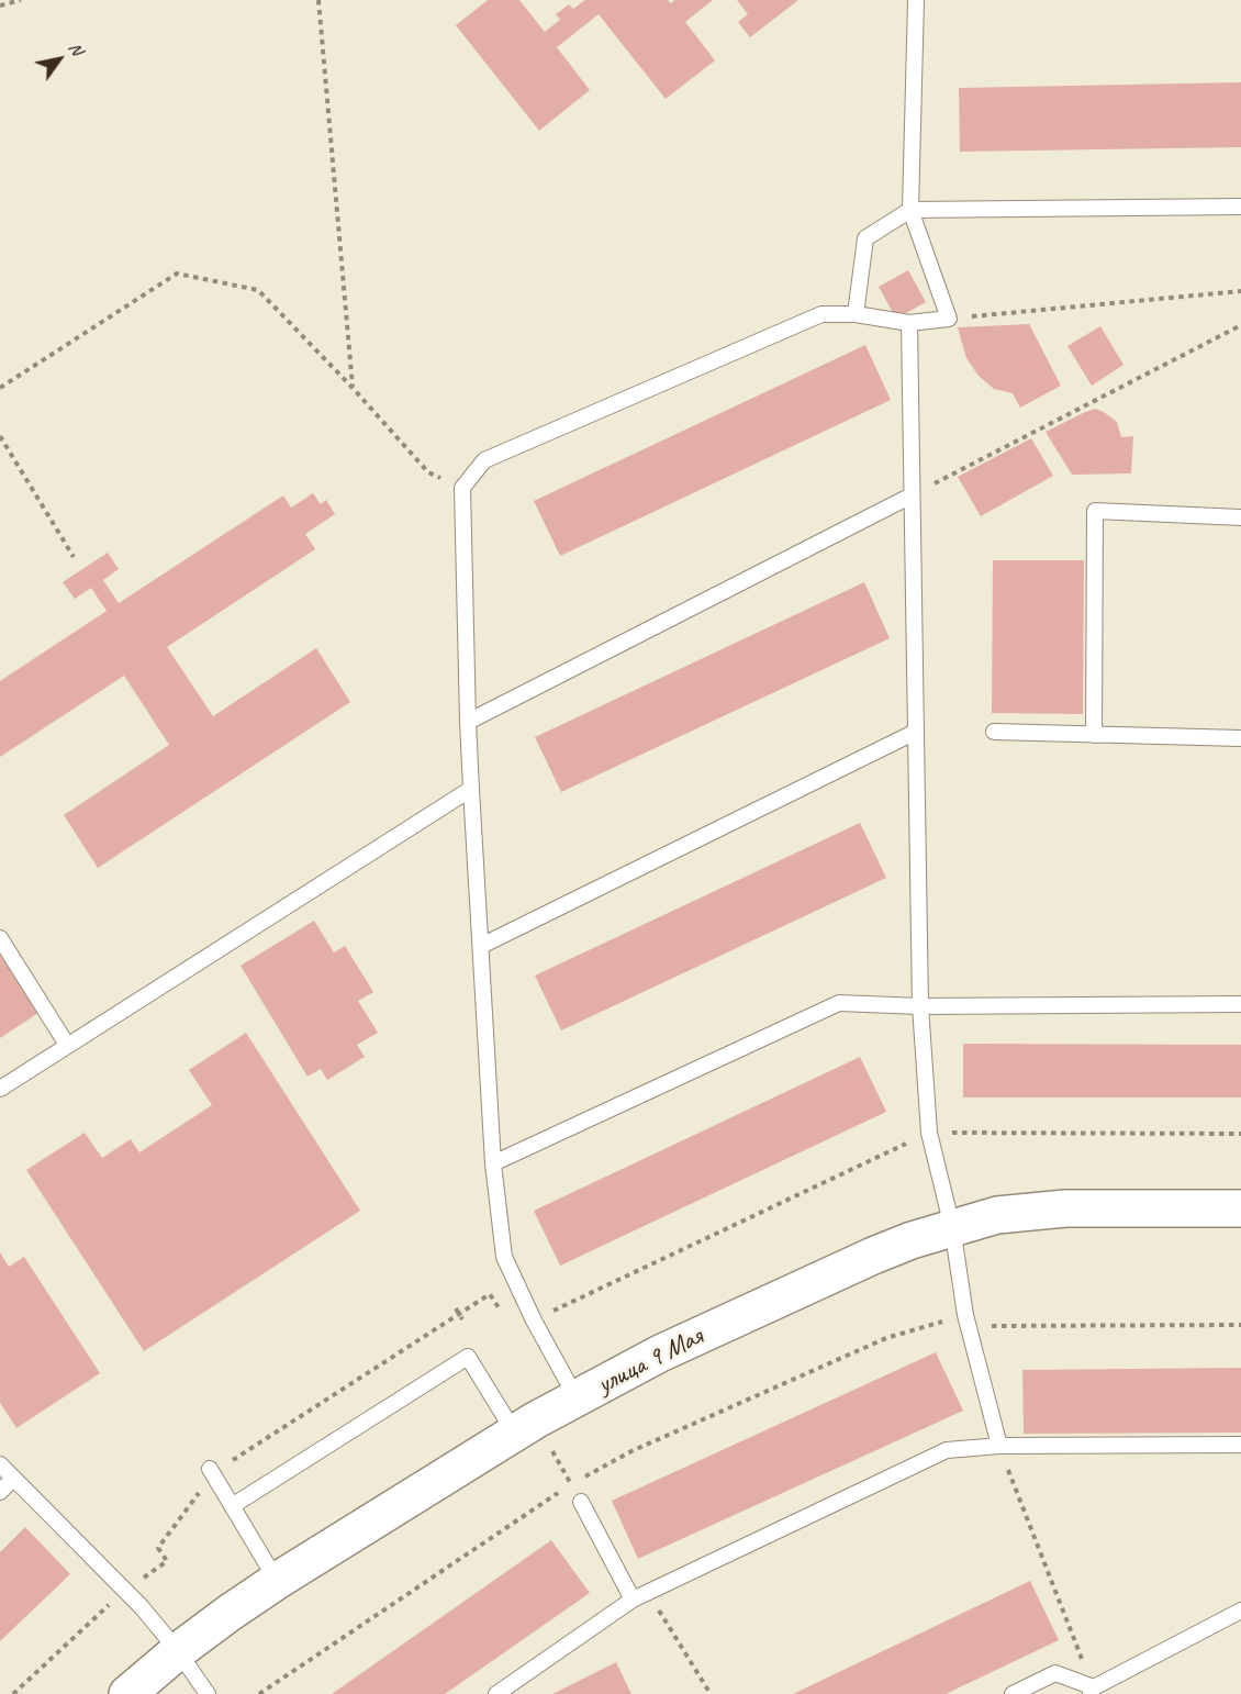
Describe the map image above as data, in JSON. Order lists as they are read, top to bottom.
{
  "streets": {
    "main road": ["улица 9 Мая"]
  },
  "north": "top right"
}
